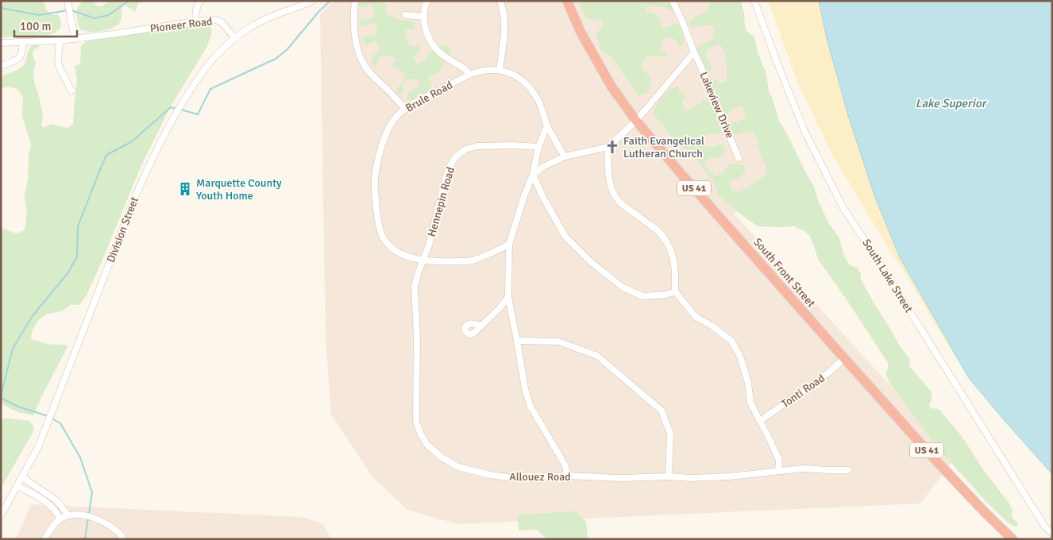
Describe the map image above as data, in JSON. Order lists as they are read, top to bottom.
{
  "streets": {
    "highway": ["US 41", "South Front Street"],
    "street": [
      "Pioneer Road",
      "Brule Road",
      "Lakeview Drive",
      "Hennepin Road",
      "Division Street",
      "South Lake Street",
      "Tonti Road",
      "Allouez Road"
    ]
  },
  "crossings": [
    ["Pioneer Road", "Division Street"],
    ["Brule Road", "Hennepin Road"],
    ["Brule Road", "Allouez Road"],
    ["Hennepin Road", "Allouez Road"],
    ["South Front Street", "Tonti Road"]
  ],
  "water": ["Lake Superior"],
  "places": {
    "church": ["Faith Evangelical Lutheran Church"],
    "building": ["Marquette County Youth Home"]
  },
  "scale_bar": "100 m"
}
